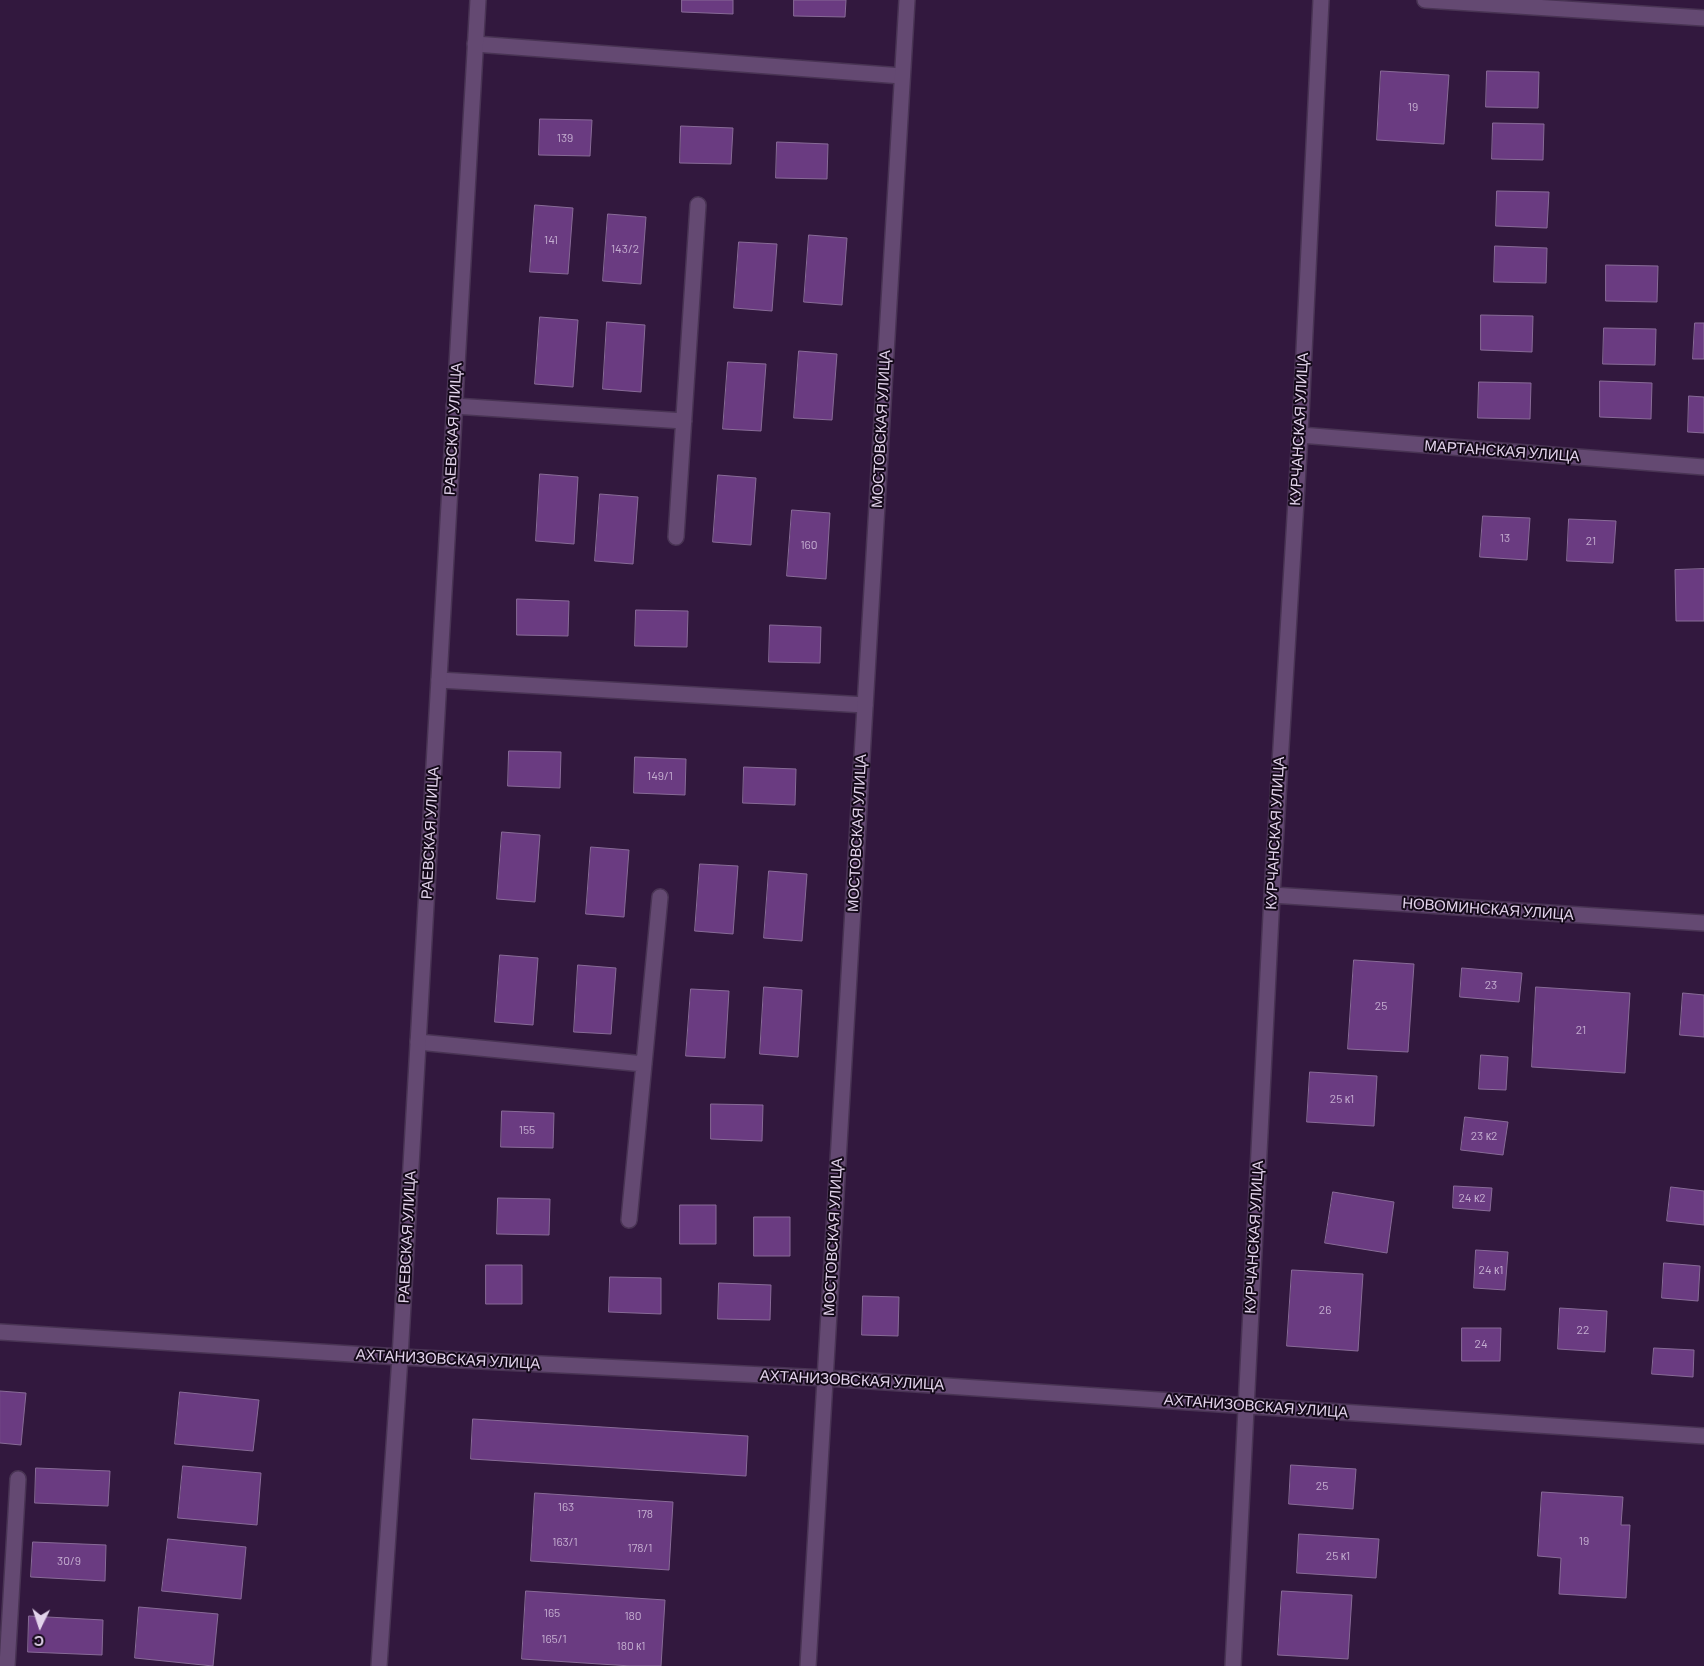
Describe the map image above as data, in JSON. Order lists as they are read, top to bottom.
{
  "streets": {
    "street": [
      "РАЕВСКАЯ УЛИЦА",
      "МОСТОВСКАЯ УЛИЦА",
      "КУРЧАНСКАЯ УЛИЦА",
      "МАРТАНСКАЯ УЛИЦА",
      "НОВОМИНСКАЯ УЛИЦА",
      "АХТАНИЗОВСКАЯ УЛИЦА"
    ]
  },
  "crossings": [
    ["РАЕВСКАЯ УЛИЦА", "АХТАНИЗОВСКАЯ УЛИЦА"],
    ["МОСТОВСКАЯ УЛИЦА", "АХТАНИЗОВСКАЯ УЛИЦА"],
    ["КУРЧАНСКАЯ УЛИЦА", "МАРТАНСКАЯ УЛИЦА"],
    ["КУРЧАНСКАЯ УЛИЦА", "НОВОМИНСКАЯ УЛИЦА"],
    ["КУРЧАНСКАЯ УЛИЦА", "АХТАНИЗОВСКАЯ УЛИЦА"]
  ],
  "house_numbers": [
    "19",
    "139",
    "141",
    "143/2",
    "13",
    "21",
    "160",
    "149/1",
    "23",
    "25",
    "21",
    "25 к1",
    "155",
    "23 к2",
    "24 к2",
    "24 к1",
    "26",
    "22",
    "24",
    "25",
    "163",
    "178",
    "19",
    "163/1",
    "178/1",
    "25 к1",
    "30/9",
    "165",
    "180",
    "165/1",
    "180 к1"
  ],
  "north": "bottom"
}
